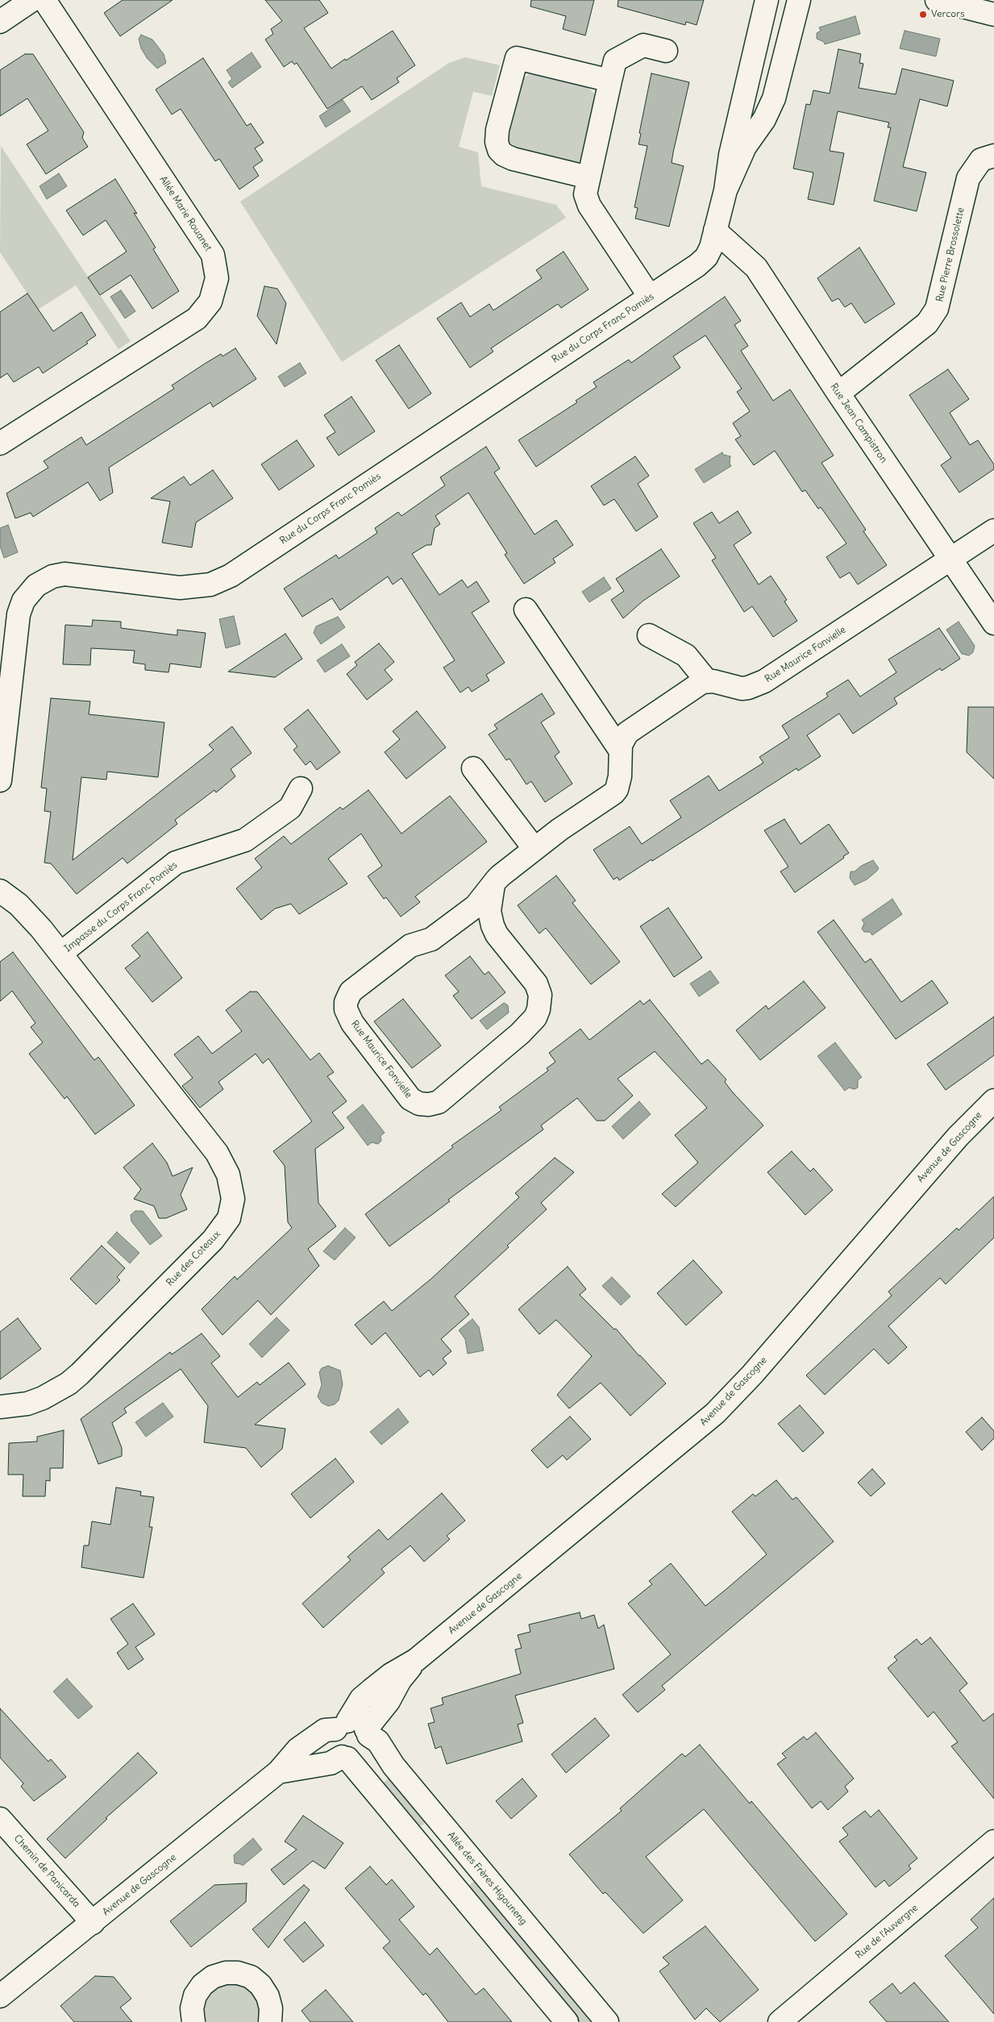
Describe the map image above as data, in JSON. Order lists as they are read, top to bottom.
{
  "streets": {
    "street": [
      "Allée Marie Rouanet",
      "Rue Pierre Brossolette",
      "Rue du Corps Franc Pomiès",
      "Rue Jean Campistron",
      "Rue Maurice Fonvielle",
      "Impasse du Corps Franc Pomiès",
      "Avenue de Gascogne",
      "Rue des Coteaux",
      "Chemin de Panicarda",
      "Allée des Frères Higouneng",
      "Rue de l'Auvergne"
    ]
  },
  "crossings": [
    ["Rue Pierre Brossolette", "Rue Jean Campistron"],
    ["Rue du Corps Franc Pomiès", "Rue Jean Campistron"],
    ["Rue Jean Campistron", "Rue Maurice Fonvielle"],
    ["Impasse du Corps Franc Pomiès", "Rue des Coteaux"],
    ["Avenue de Gascogne", "Chemin de Panicarda"],
    ["Avenue de Gascogne", "Allée des Frères Higouneng"]
  ],
  "places": ["Vercors"]
}
